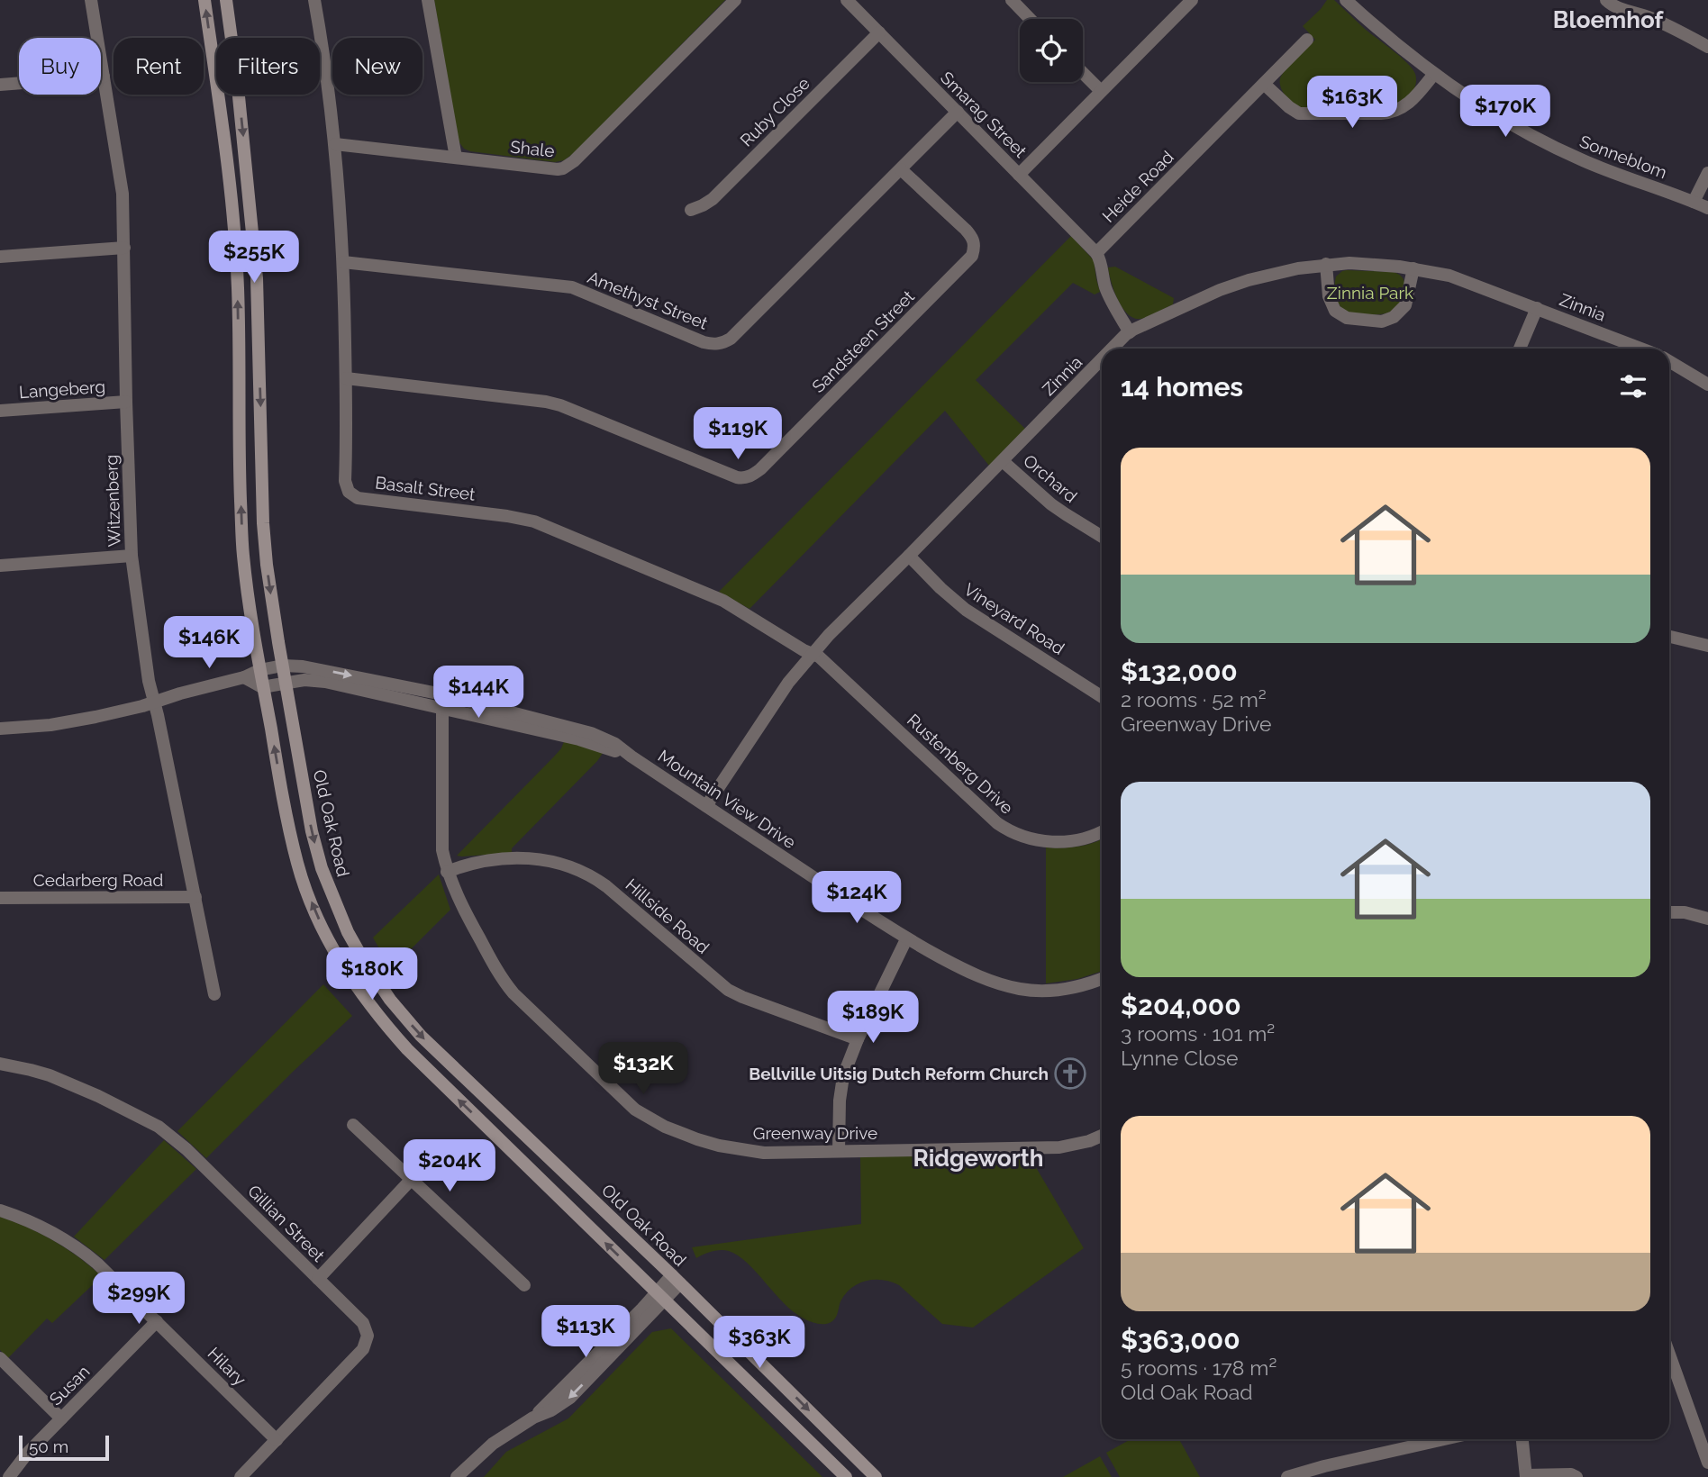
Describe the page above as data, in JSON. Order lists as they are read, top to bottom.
{
  "streets": {
    "main road": ["Old Oak Road"],
    "street": [
      "Ruby Close",
      "Smarag Street",
      "Shale",
      "Sonneblom",
      "Heide Road",
      "Amethyst Street",
      "Zinnia",
      "Sandsteen Street",
      "Langeberg",
      "Orchard",
      "Basalt Street",
      "Witzenberg",
      "Vineyard Road",
      "Rustenberg Drive",
      "Mountain View Drive",
      "Cedarberg Road",
      "Hillside Road",
      "Greenway Drive",
      "Gillian Street",
      "Hilary",
      "Susan"
    ]
  },
  "crossings": [
    ["Ruby Close", "Smarag Street"],
    ["Smarag Street", "Heide Road"],
    ["Smarag Street", "Amethyst Street"],
    ["Shale", "Basalt Street"],
    ["Amethyst Street", "Sandsteen Street"],
    ["Amethyst Street", "Basalt Street"],
    ["Zinnia", "Orchard"],
    ["Zinnia", "Basalt Street"],
    ["Zinnia", "Vineyard Road"],
    ["Zinnia", "Rustenberg Drive"],
    ["Zinnia", "Mountain View Drive"],
    ["Sandsteen Street", "Basalt Street"],
    ["Langeberg", "Witzenberg"],
    ["Basalt Street", "Rustenberg Drive"],
    ["Witzenberg", "Mountain View Drive"],
    ["Witzenberg", "Cedarberg Road"],
    ["Mountain View Drive", "Old Oak Road"],
    ["Mountain View Drive", "Greenway Drive"],
    ["Hillside Road", "Greenway Drive"],
    ["Gillian Street", "Hilary"],
    ["Hilary", "Susan"]
  ],
  "districts": ["Bloemhof", "Ridgeworth"],
  "parks": ["Zinnia Park"],
  "places": {
    "church": ["Bellville Uitsig Dutch Reform Church"]
  },
  "scale_bar": "50 m",
  "page": {
    "chip": [
      "Buy",
      "Rent",
      "Filters",
      "New"
    ],
    "price": [
      "$163K",
      "$170K",
      "$255K",
      "$119K",
      "$146K",
      "$144K",
      "$124K",
      "$180K",
      "$189K",
      "$132K",
      "$204K",
      "$299K",
      "$113K",
      "$363K"
    ],
    "heading": "14 homes",
    "list": [
      {
        "name": "$132,000",
        "note": "2 rooms · 52 m² · Greenway Drive"
      },
      {
        "name": "$204,000",
        "note": "3 rooms · 101 m² · Lynne Close"
      },
      {
        "name": "$363,000",
        "note": "5 rooms · 178 m² · Old Oak Road"
      }
    ],
    "scale": "50 m"
  }
}
